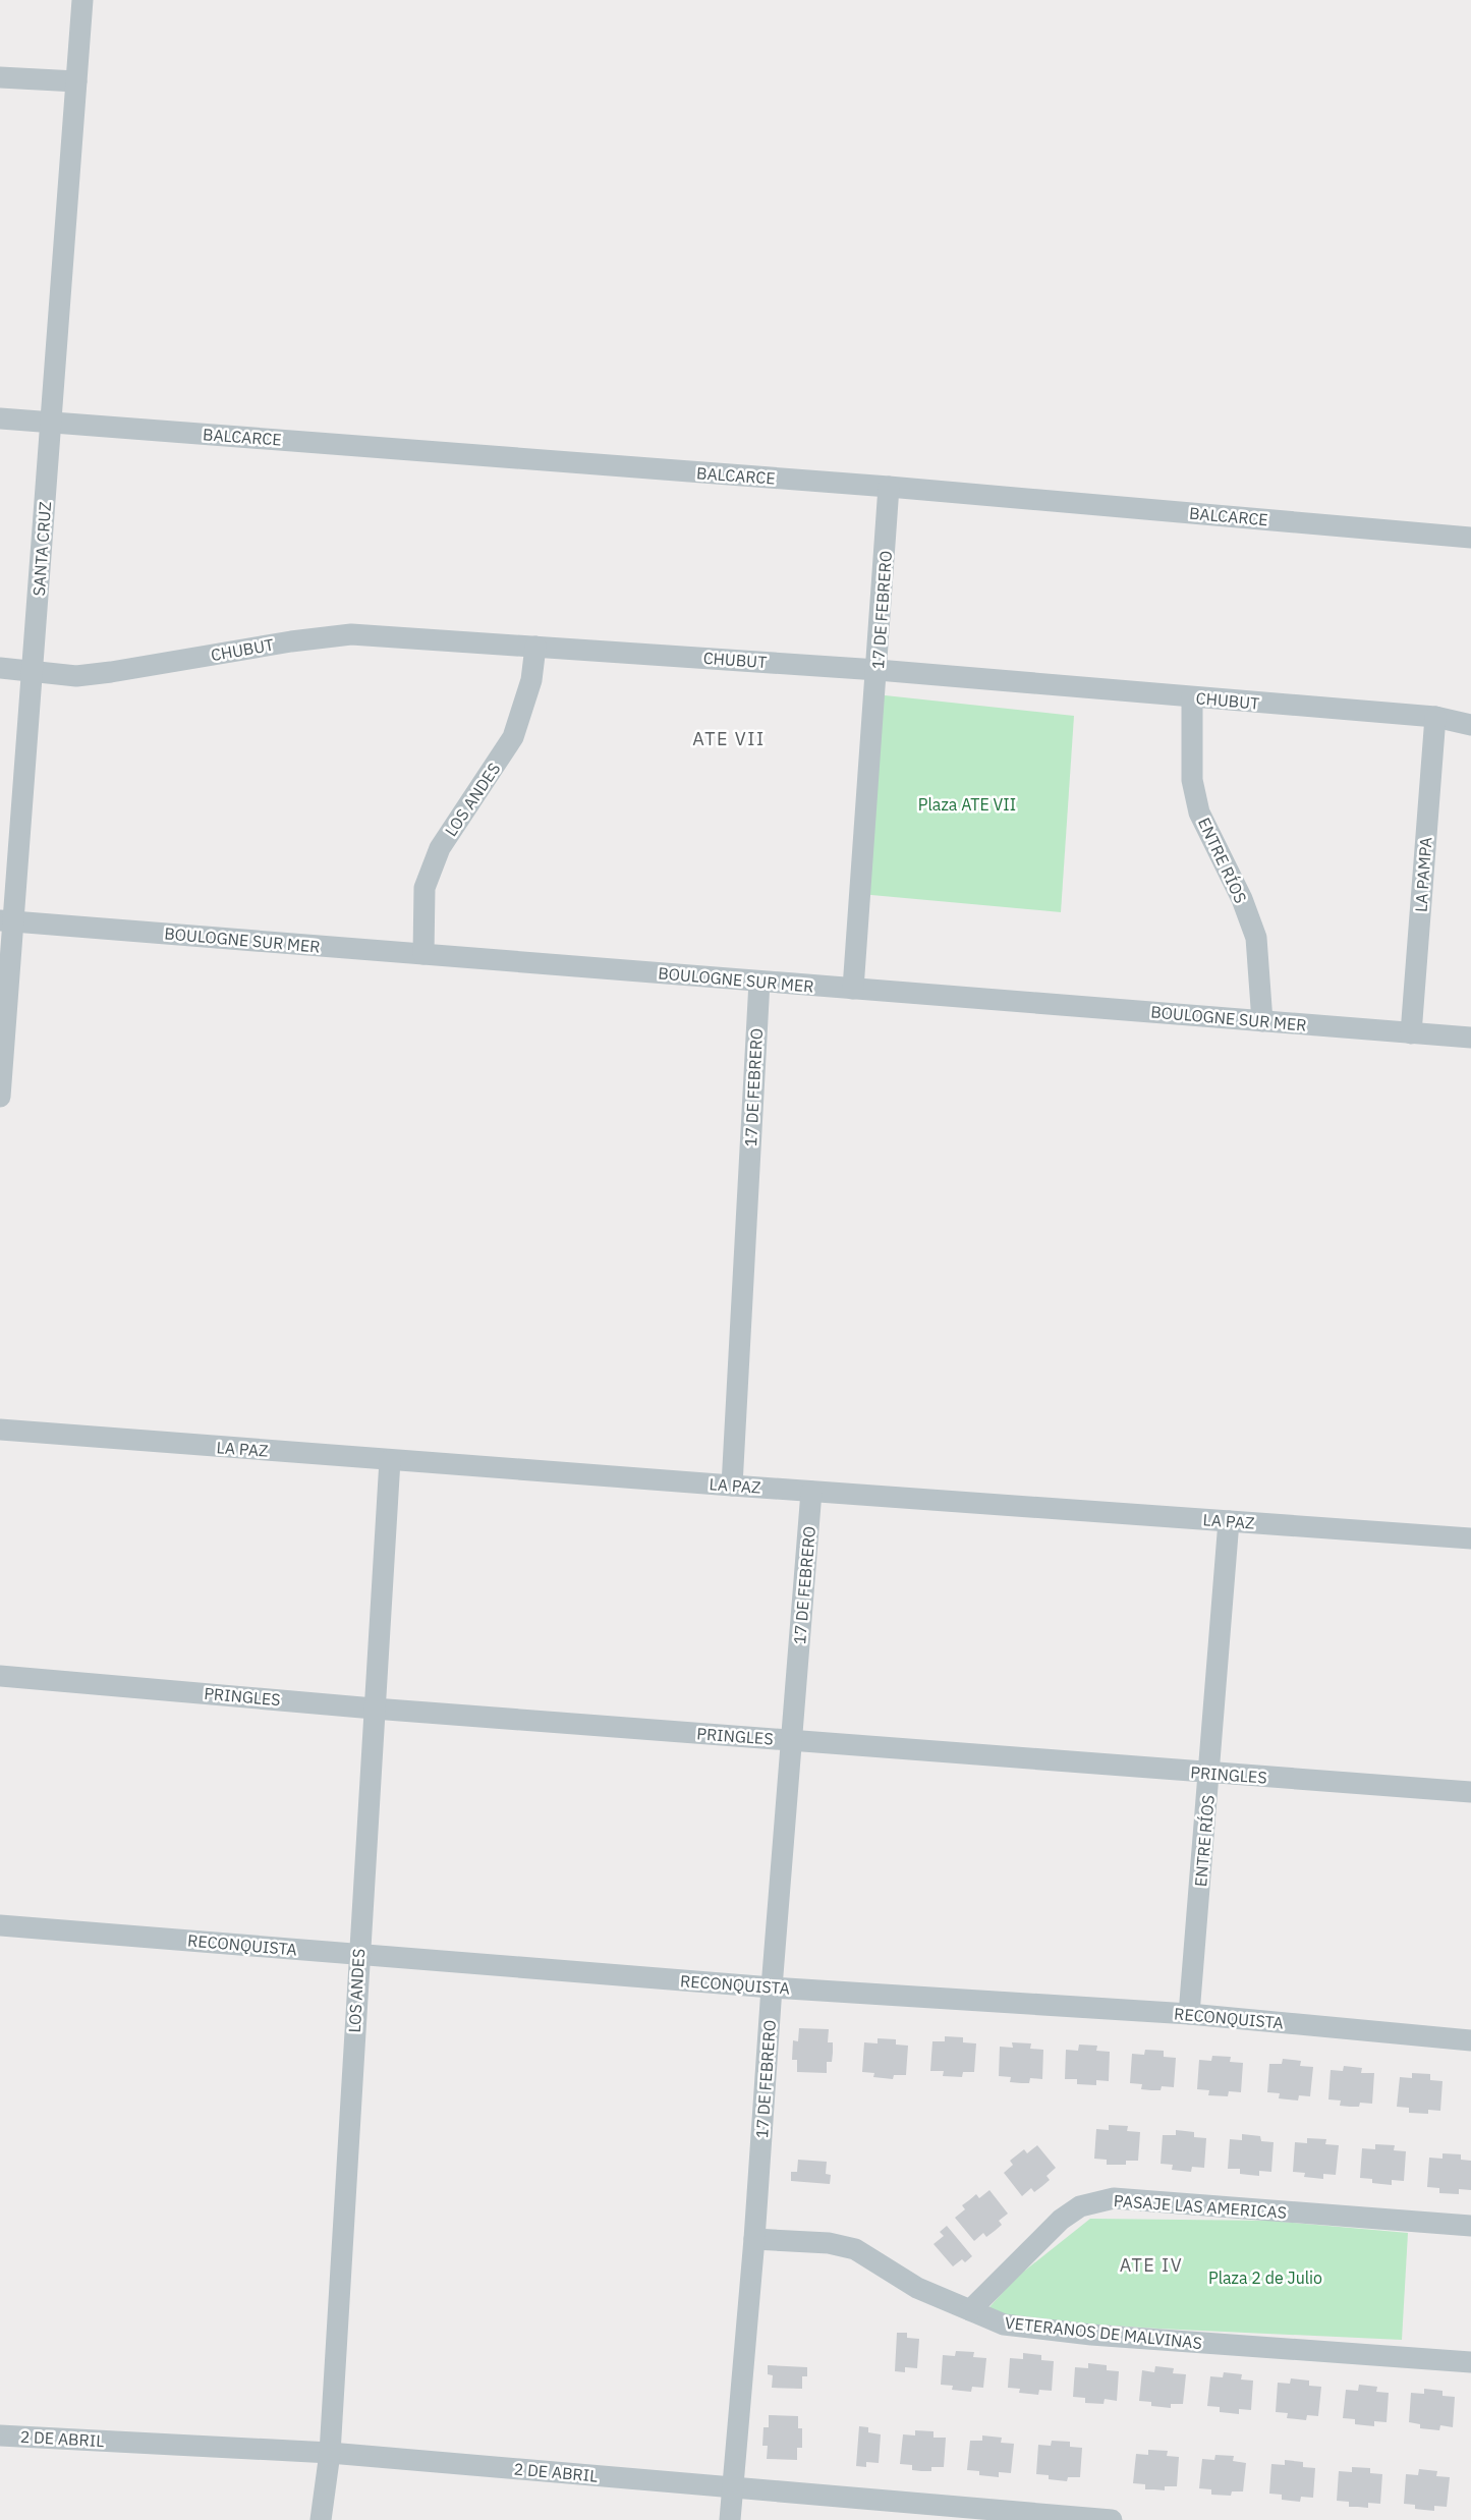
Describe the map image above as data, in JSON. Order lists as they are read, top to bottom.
{
  "streets": {
    "street": [
      "BALCARCE",
      "SANTA CRUZ",
      "17 DE FEBRERO",
      "CHUBUT",
      "LOS ANDES",
      "ENTRE RÍOS",
      "LA PAMPA",
      "BOULOGNE SUR MER",
      "LA PAZ",
      "PRINGLES",
      "RECONQUISTA",
      "PASAJE LAS AMERICAS",
      "VETERANOS DE MALVINAS",
      "2 DE ABRIL"
    ]
  },
  "crossings": [
    ["BALCARCE", "SANTA CRUZ"],
    ["BALCARCE", "17 DE FEBRERO"],
    ["SANTA CRUZ", "CHUBUT"],
    ["SANTA CRUZ", "BOULOGNE SUR MER"],
    ["17 DE FEBRERO", "CHUBUT"],
    ["17 DE FEBRERO", "BOULOGNE SUR MER"],
    ["17 DE FEBRERO", "LA PAZ"],
    ["17 DE FEBRERO", "PRINGLES"],
    ["17 DE FEBRERO", "RECONQUISTA"],
    ["17 DE FEBRERO", "VETERANOS DE MALVINAS"],
    ["17 DE FEBRERO", "2 DE ABRIL"],
    ["CHUBUT", "LOS ANDES"],
    ["CHUBUT", "ENTRE RÍOS"],
    ["CHUBUT", "LA PAMPA"],
    ["LOS ANDES", "BOULOGNE SUR MER"],
    ["LOS ANDES", "LA PAZ"],
    ["LOS ANDES", "PRINGLES"],
    ["LOS ANDES", "RECONQUISTA"],
    ["LOS ANDES", "2 DE ABRIL"],
    ["ENTRE RÍOS", "BOULOGNE SUR MER"],
    ["ENTRE RÍOS", "LA PAZ"],
    ["ENTRE RÍOS", "PRINGLES"],
    ["ENTRE RÍOS", "RECONQUISTA"],
    ["LA PAMPA", "BOULOGNE SUR MER"],
    ["PASAJE LAS AMERICAS", "VETERANOS DE MALVINAS"]
  ],
  "districts": ["ATE VII", "ATE IV"],
  "parks": ["Plaza ATE VII", "Plaza 2 de Julio"]
}
